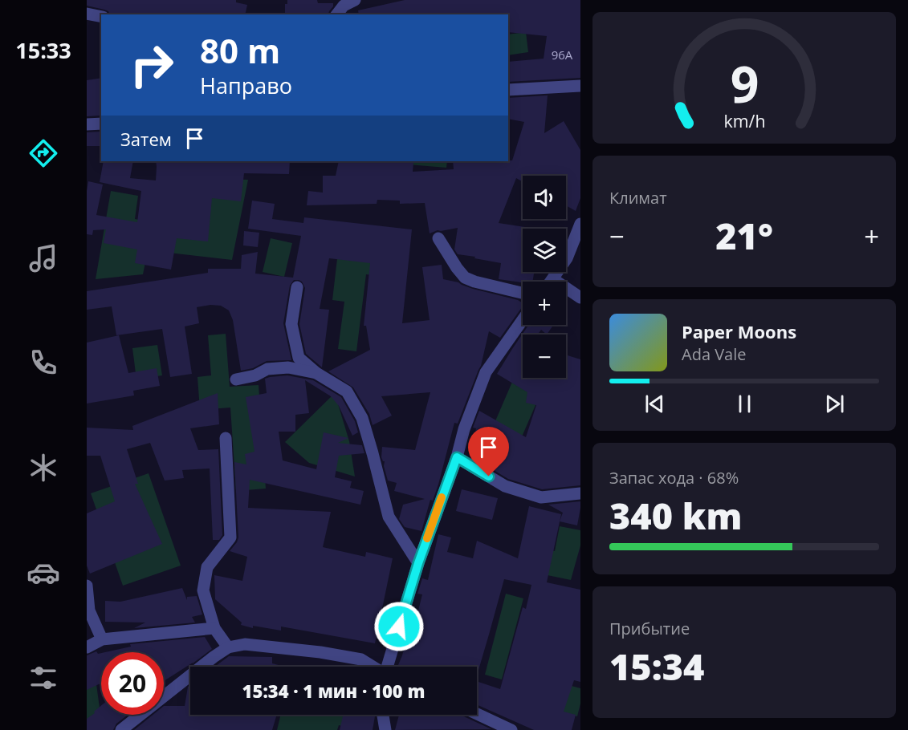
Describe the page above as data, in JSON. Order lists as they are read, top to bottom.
{
  "house_numbers": ["96А"],
  "page": {
    "tabs": "15:33",
    "turn": ["80 m", "Направо"],
    "then": "Затем",
    "tile": [
      "Климат",
      ["Запас хода · 68%", "340 km"],
      ["Прибытие", "15:34"]
    ],
    "map_buttons": ["+", "−"],
    "heat": ["−", "21°", "+"],
    "song": ["Paper Moons", "Ada Vale"],
    "limit": "20",
    "trip": "15:34 · 1 мин · 100 m",
    "gauge": ["9", "km/h"]
  }
}
